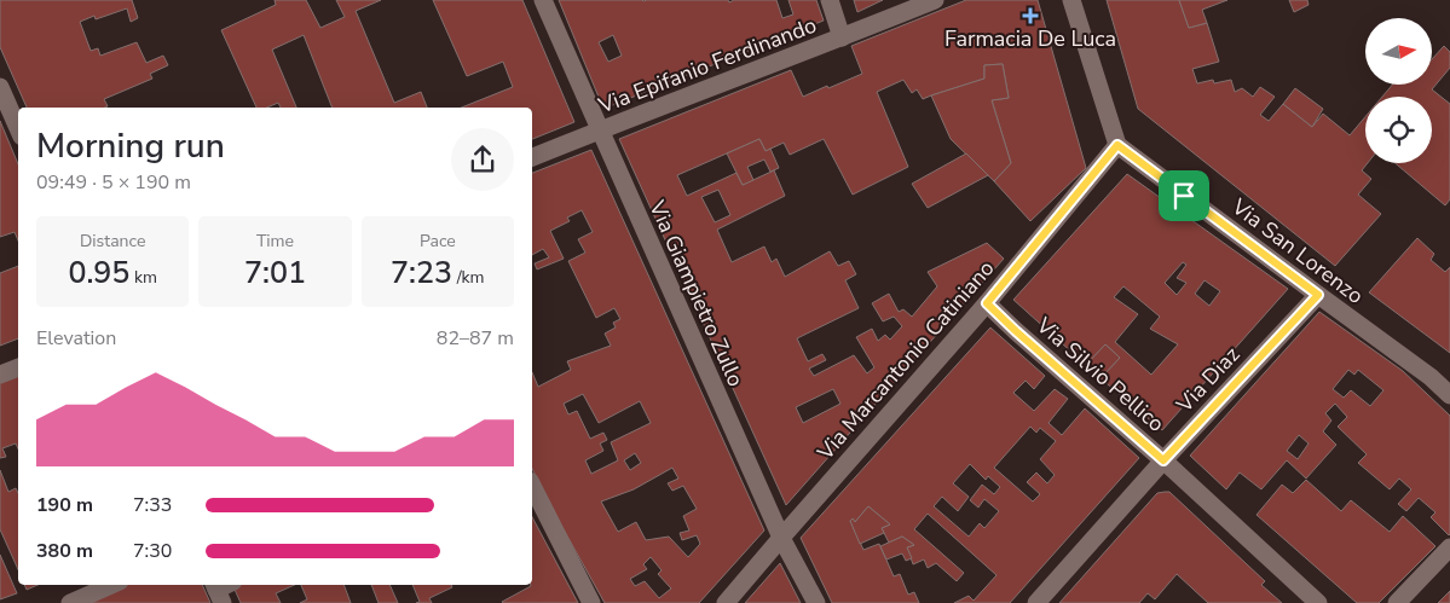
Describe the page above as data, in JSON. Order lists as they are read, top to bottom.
{
  "streets": {
    "street": [
      "Via Epifanio Ferdinando",
      "Via San Lorenzo",
      "Via Giampietro Zullo",
      "Via Marcantonio Catiniano",
      "Via Silvio Pellico",
      "Via Diaz"
    ]
  },
  "crossings": [
    ["Via Epifanio Ferdinando", "Via Giampietro Zullo"],
    ["Via San Lorenzo", "Via Marcantonio Catiniano"],
    ["Via San Lorenzo", "Via Diaz"],
    ["Via Giampietro Zullo", "Via Marcantonio Catiniano"],
    ["Via Marcantonio Catiniano", "Via Silvio Pellico"],
    ["Via Silvio Pellico", "Via Diaz"]
  ],
  "places": {
    "health": ["Farmacia De Luca"]
  },
  "north": "right",
  "page": {
    "heading": ["Morning run", "09:49 · 5 × 190 m"],
    "stats": [
      ["Distance", "0.95 km"],
      ["Time", "7:01"],
      ["Pace", "7:23 /km"]
    ],
    "chart": ["Elevation", "82–87 m"],
    "list": [
      {
        "name": "190 m",
        "note": "7:33"
      },
      {
        "name": "380 m",
        "note": "7:30"
      }
    ]
  }
}
